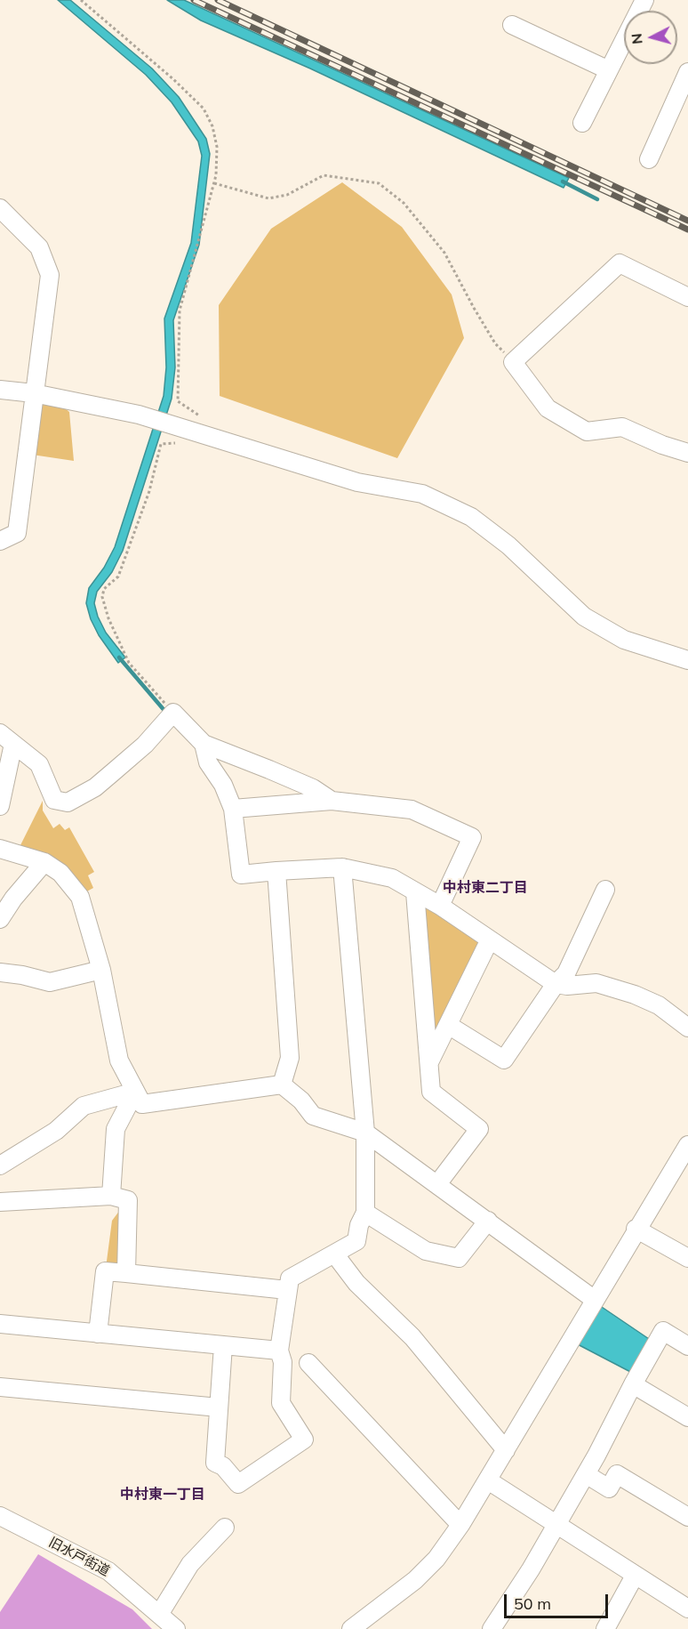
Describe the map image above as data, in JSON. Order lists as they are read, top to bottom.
{
  "streets": {
    "street": ["旧水戸街道"]
  },
  "districts": ["中村東二丁目", "中村東一丁目"],
  "scale_bar": "50 m",
  "north": "left"
}
